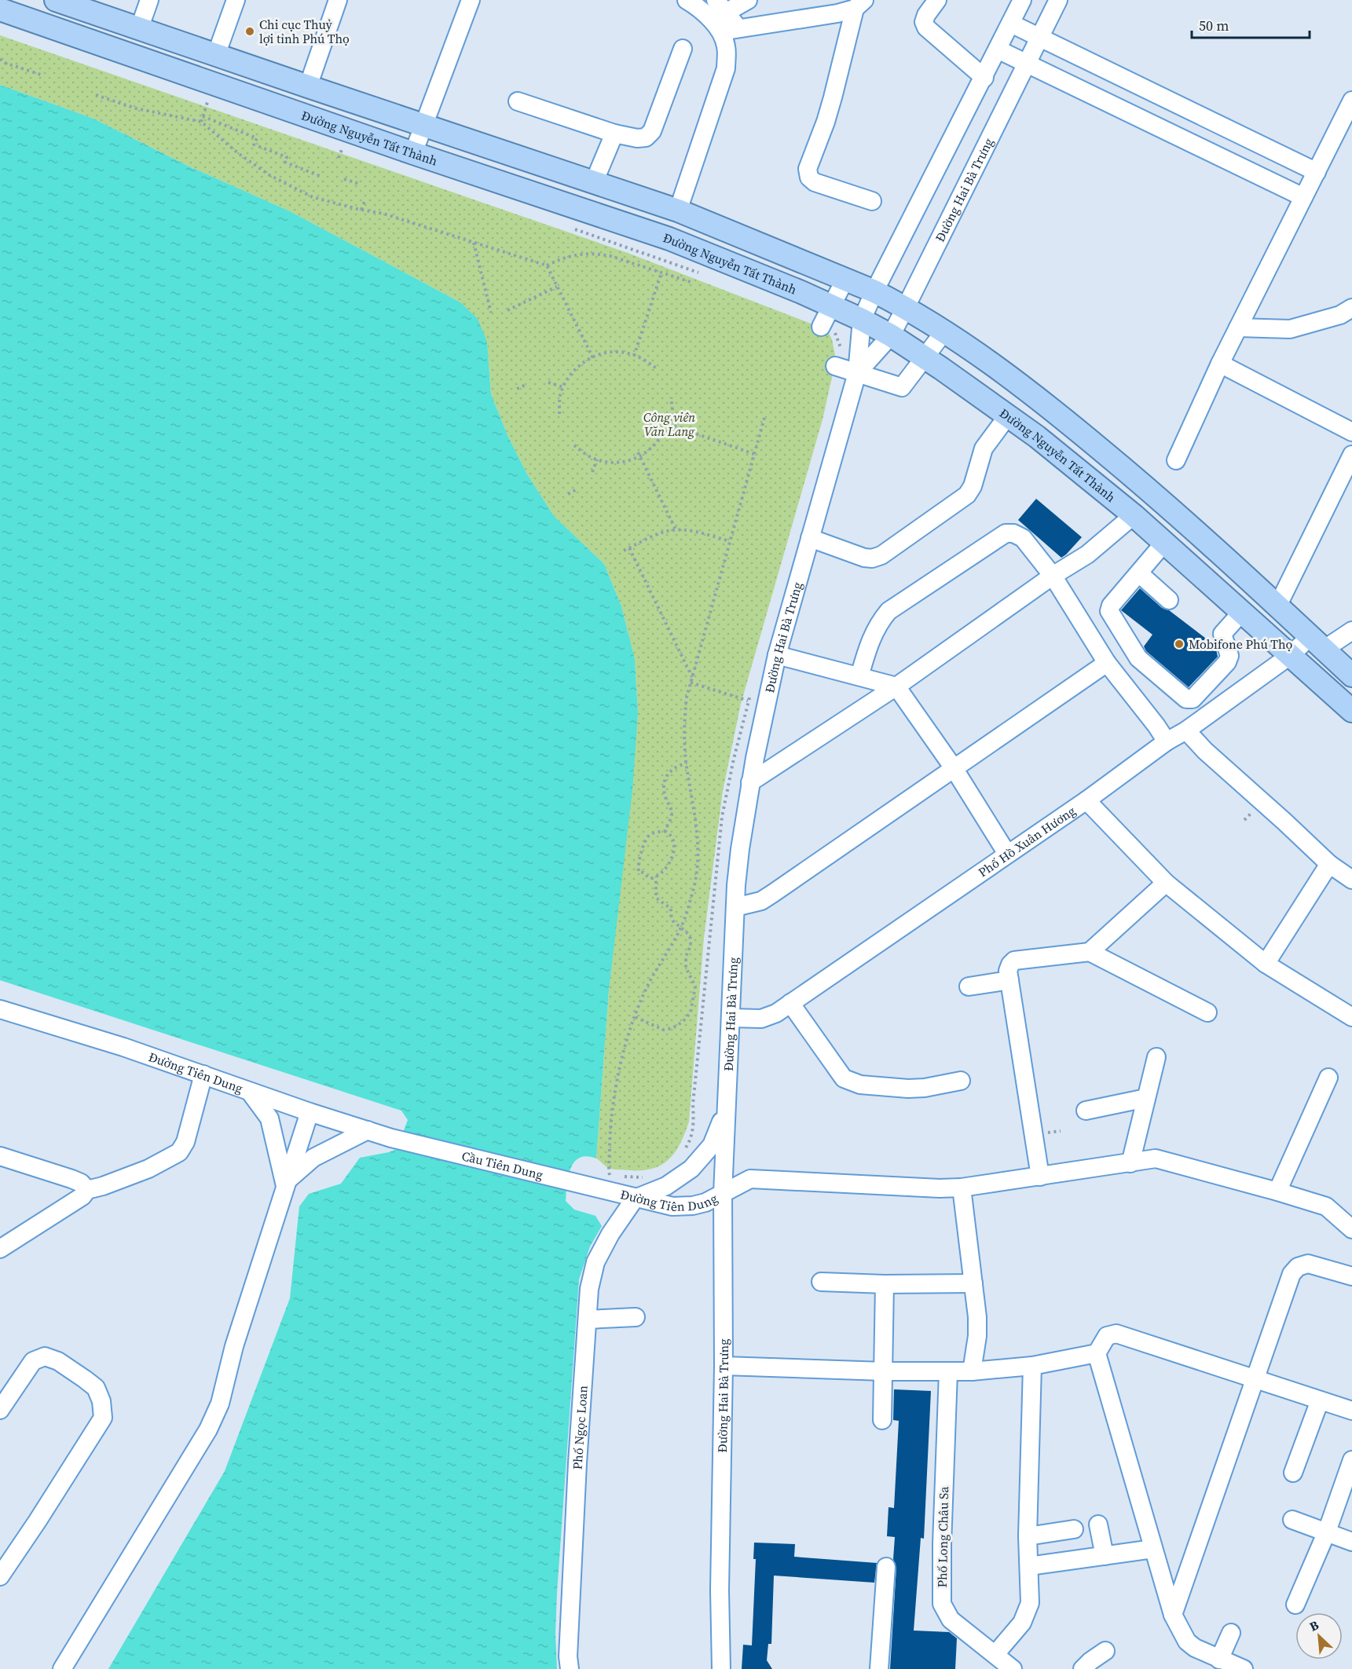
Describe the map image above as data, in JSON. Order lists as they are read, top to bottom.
{
  "streets": {
    "main road": ["Đường Nguyễn Tất Thành"],
    "street": [
      "Đường Hai Bà Trưng",
      "Phố Hồ Xuân Hương",
      "Đường Tiên Dung",
      "Cầu Tiên Dung",
      "Phố Ngọc Loan",
      "Phố Long Châu Sa"
    ]
  },
  "crossings": [
    ["Đường Nguyễn Tất Thành", "Đường Hai Bà Trưng"],
    ["Đường Nguyễn Tất Thành", "Phố Hồ Xuân Hương"],
    ["Đường Hai Bà Trưng", "Phố Hồ Xuân Hương"],
    ["Đường Hai Bà Trưng", "Đường Tiên Dung"],
    ["Đường Tiên Dung", "Cầu Tiên Dung"],
    ["Đường Tiên Dung", "Phố Ngọc Loan"]
  ],
  "parks": ["Công viên Văn Lang"],
  "places": ["Chi cục Thuỷ lợi tỉnh Phú Thọ", "Mobifone Phú Thọ"],
  "scale_bar": "50 m",
  "north": "top left"
}
